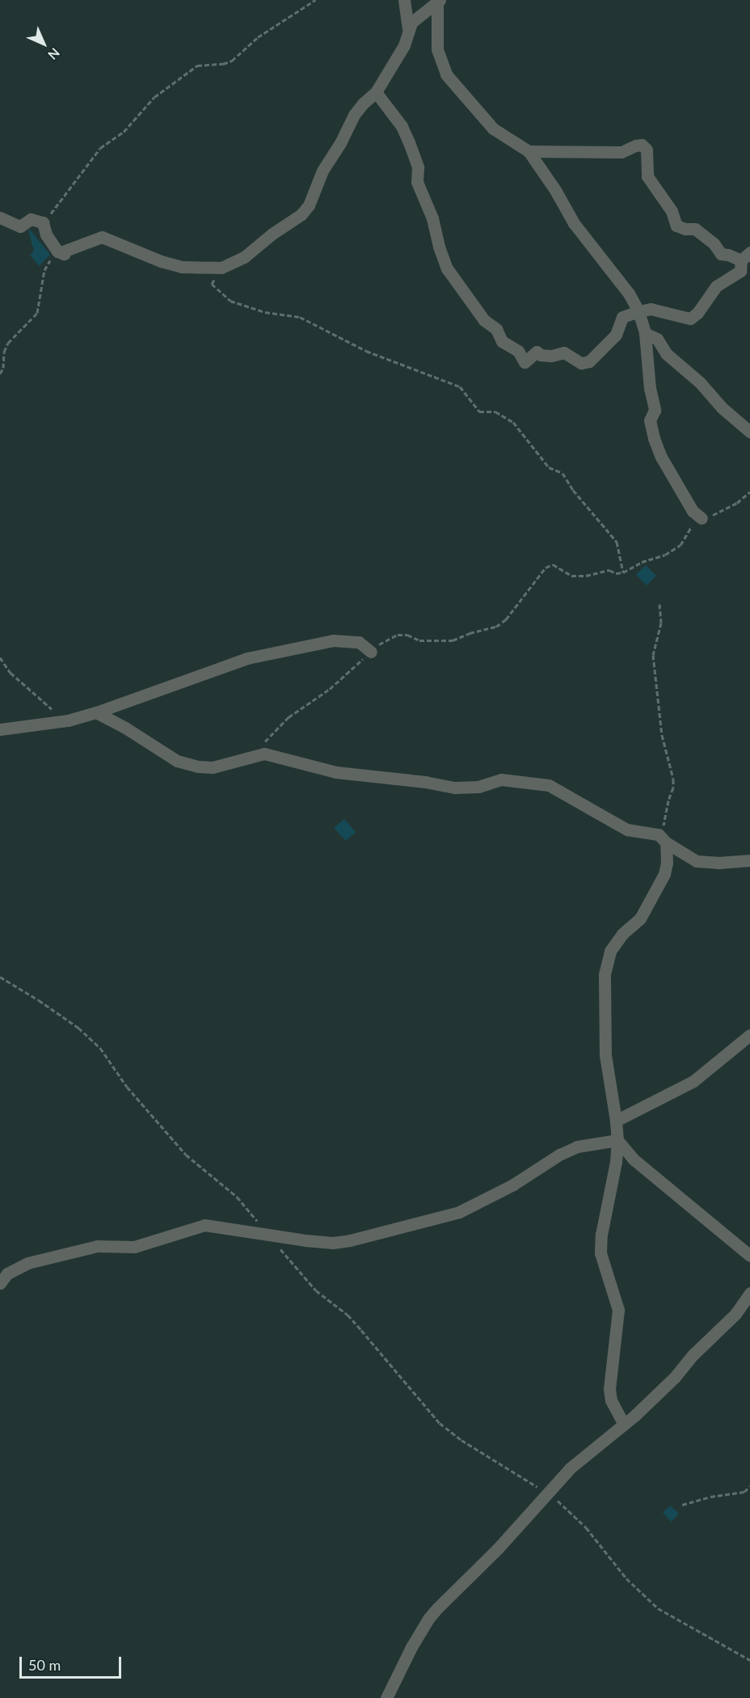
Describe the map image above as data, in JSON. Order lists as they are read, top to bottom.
{
  "scale_bar": "50 m",
  "north": "bottom right"
}
